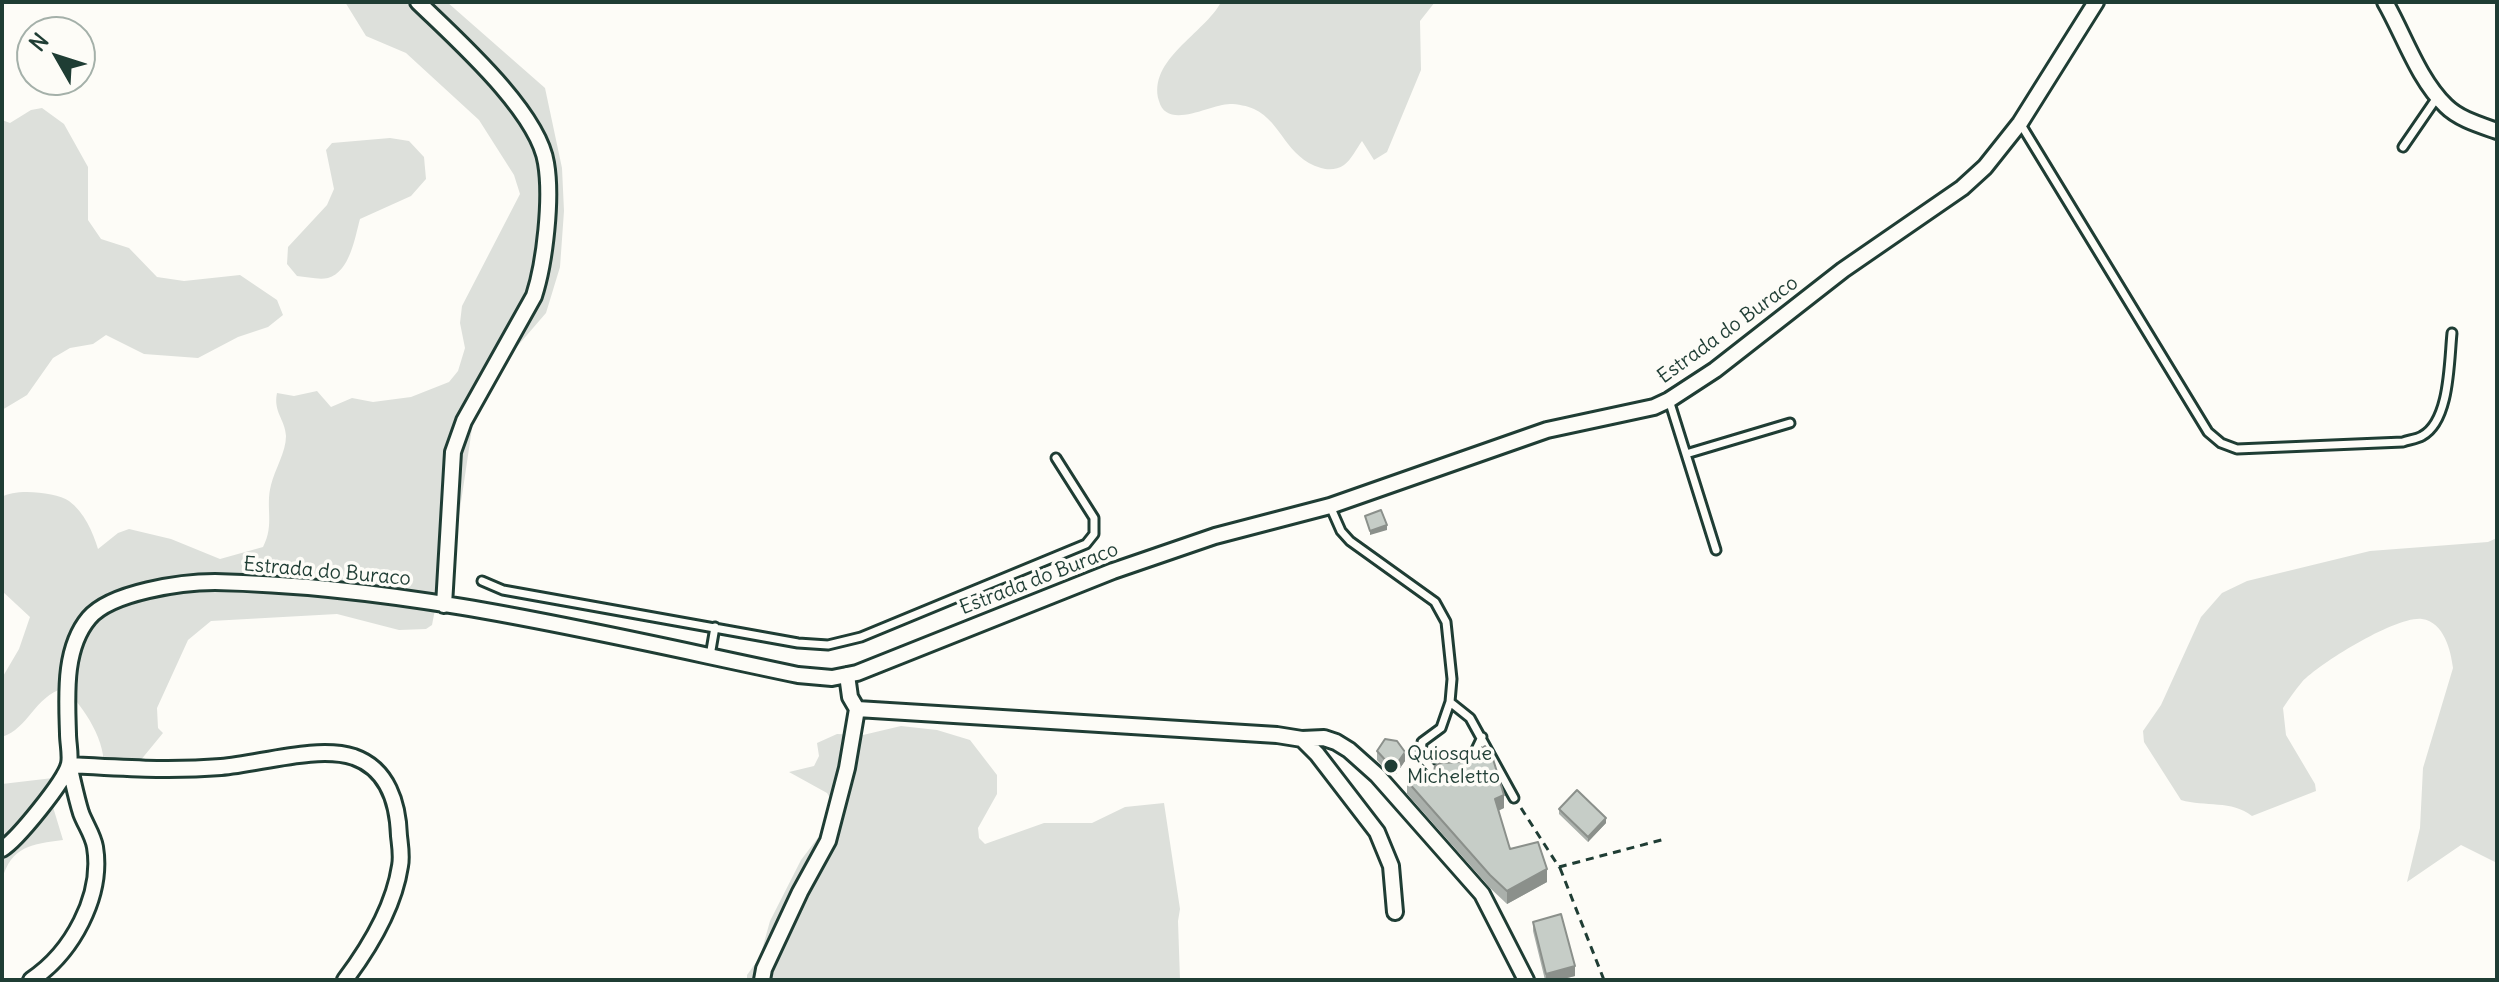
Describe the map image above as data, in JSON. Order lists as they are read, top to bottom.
{
  "streets": {
    "street": ["Estrada do Buraco"]
  },
  "places": ["Quiosque Micheletto"],
  "north": "top left"
}
